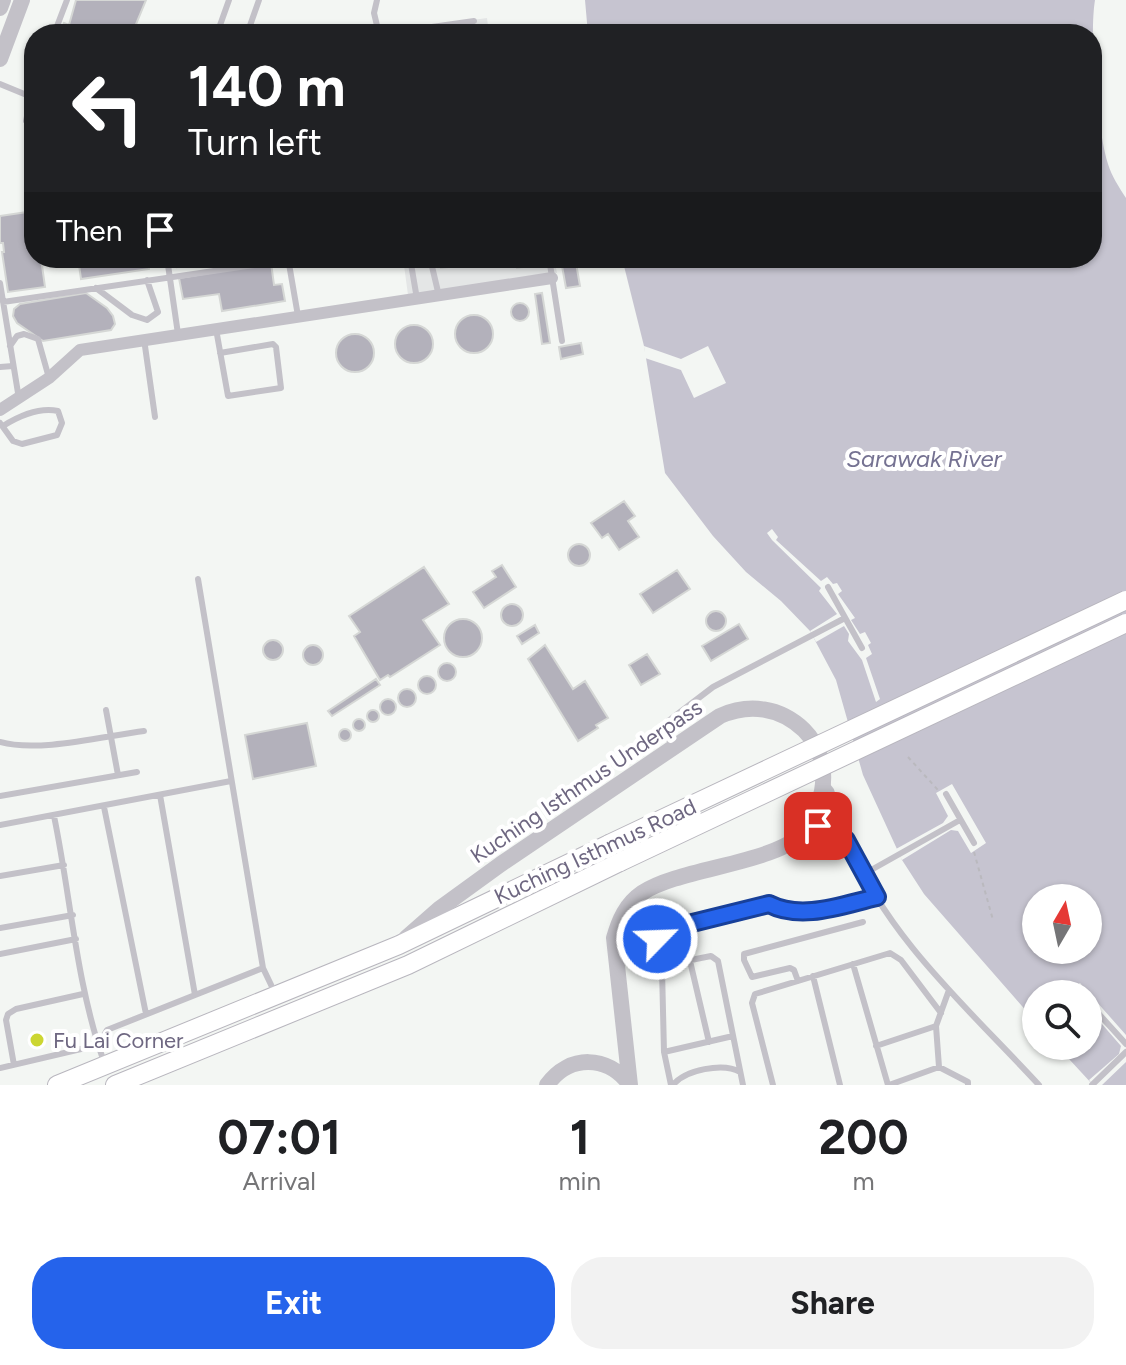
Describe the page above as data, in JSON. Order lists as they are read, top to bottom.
{
  "streets": {
    "main road": ["Kuching Isthmus Road"],
    "street": ["Kuching Isthmus Underpass"]
  },
  "crossings": [
    ["Kuching Isthmus Underpass", "Kuching Isthmus Road"]
  ],
  "water": ["Sarawak River"],
  "places": ["Fu Lai Corner"],
  "north": "top",
  "page": {
    "turn": ["140 m", "Turn left"],
    "then": "Then",
    "eta": [
      "07:01",
      "Arrival",
      "1",
      "min",
      "200",
      "m"
    ],
    "buttons": ["Exit", "Share"]
  }
}
